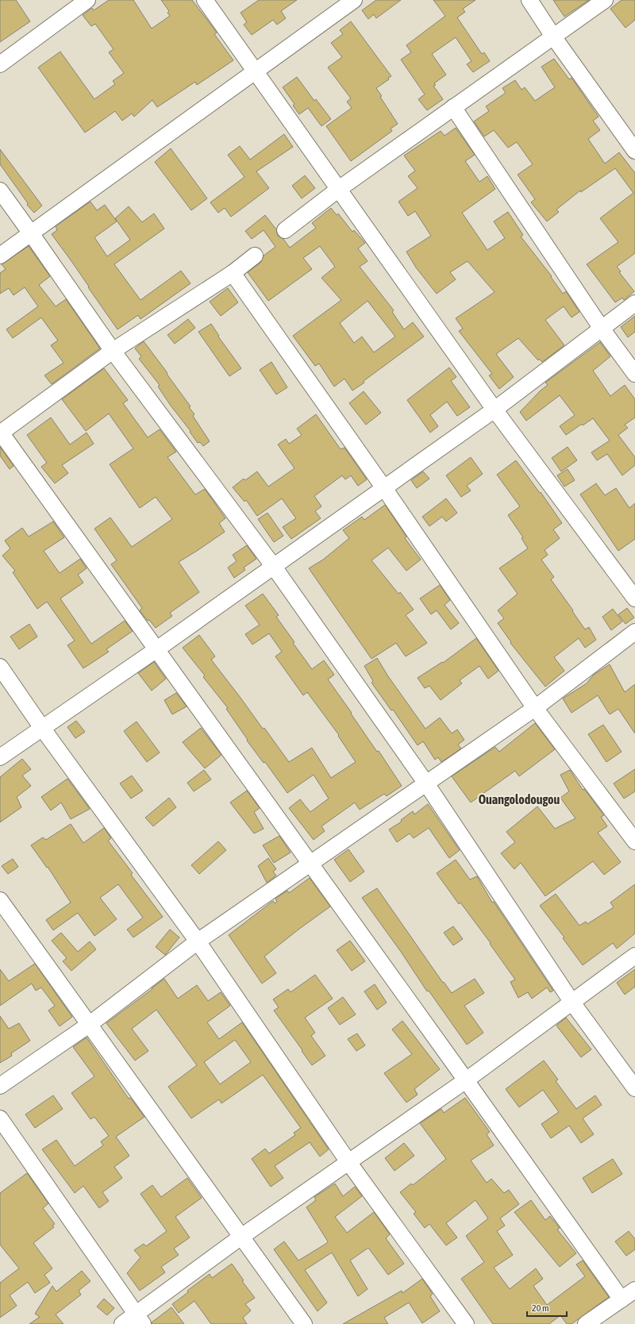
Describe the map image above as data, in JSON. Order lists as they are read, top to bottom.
{
  "districts": ["Ouangolodougou"],
  "scale_bar": "20 m"
}
